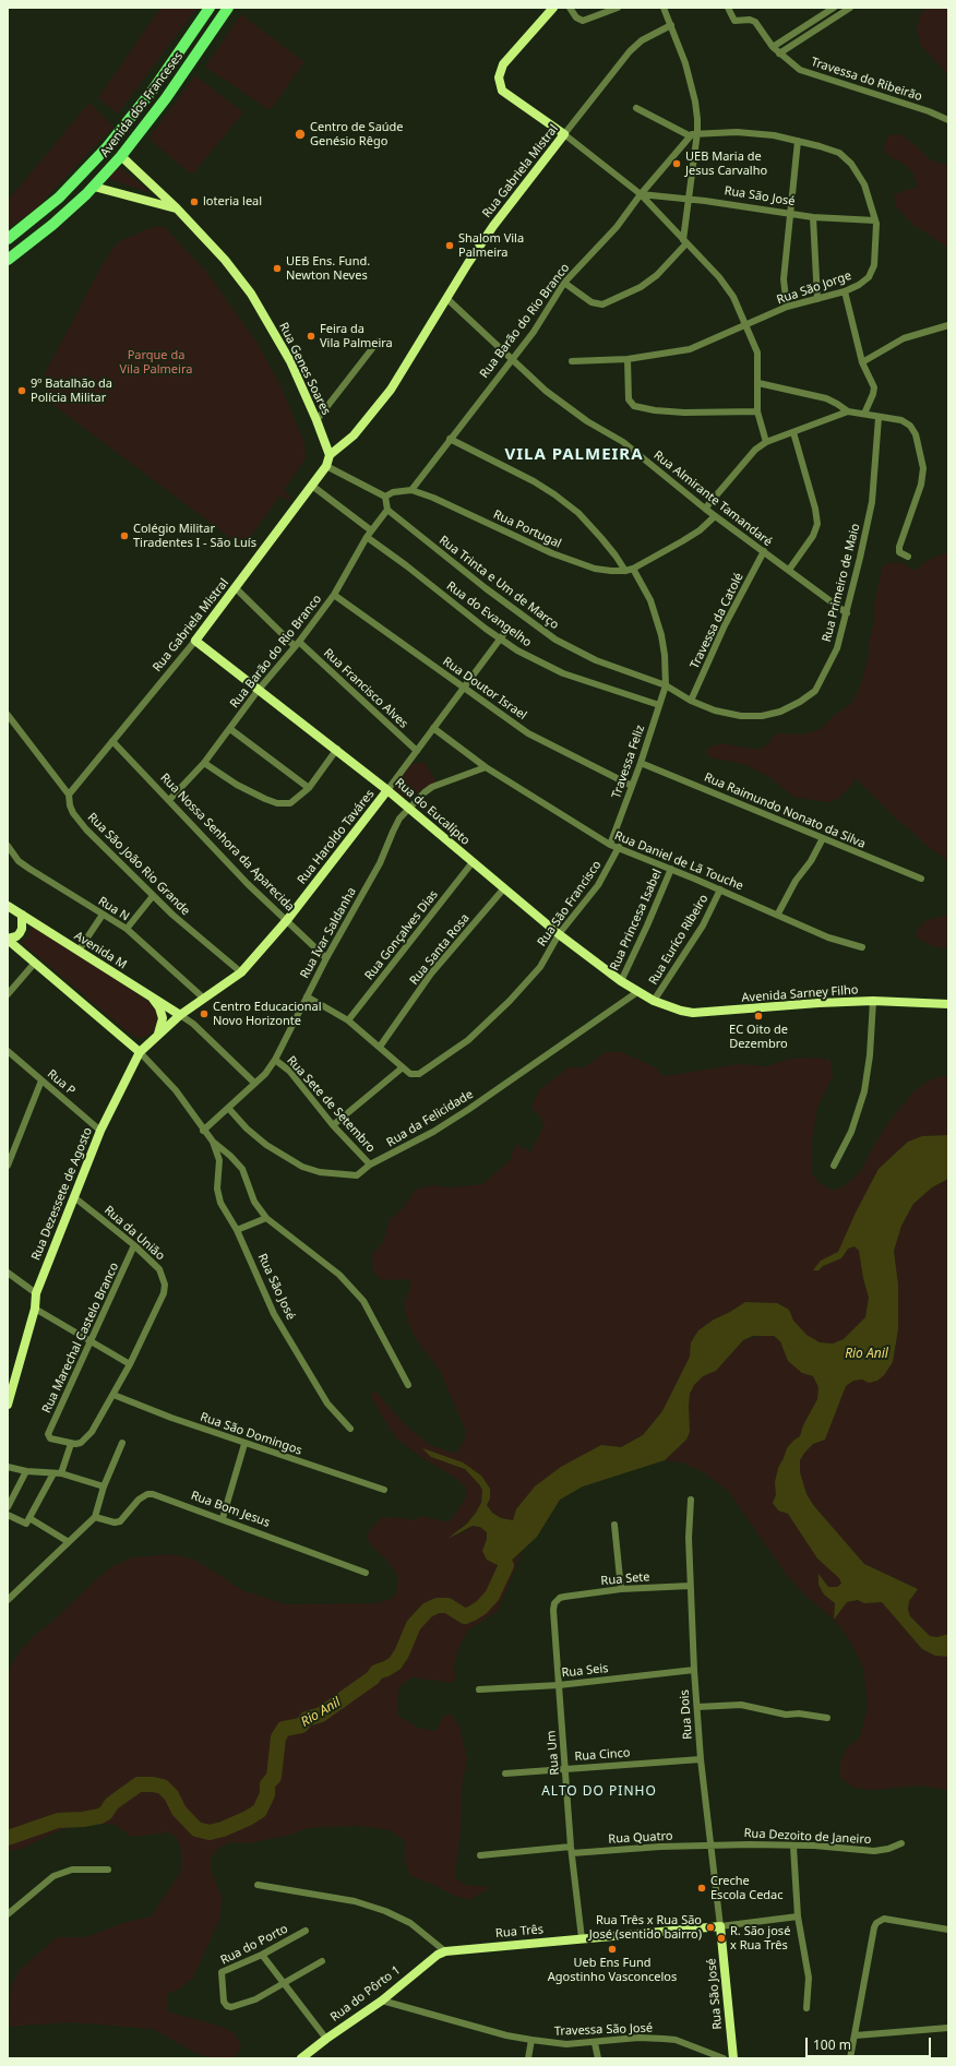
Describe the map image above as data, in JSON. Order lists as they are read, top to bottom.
{
  "streets": {
    "main road": ["Avenida dos Franceses"],
    "street": [
      "Travessa do Ribeirão",
      "Rua Gabriela Mistral",
      "Rua São José",
      "Rua São Jorge",
      "Rua Barão do Rio Branco",
      "Rua Genes Soares",
      "Rua Almirante Tamandaré",
      "Rua Portugal",
      "Rua Trinta e Um de Março",
      "Rua Primeiro de Maio",
      "Rua do Evangelho",
      "Travessa da Catolé",
      "Rua Francisco Alves",
      "Rua Doutor Israel",
      "Travessa Feliz",
      "Rua Raimundo Nonato da Silva",
      "Rua do Eucalípto",
      "Rua Haroldo Taváres",
      "Rua Nossa Senhora da Aparecida",
      "Rua Daniel de Lã Touche",
      "Rua São João Rio Grande",
      "Rua São Francisco",
      "Rua N",
      "Rua Princesa Isabel",
      "Rua Ivar Saldanha",
      "Rua Gonçalves Dias",
      "Rua Euríco Ribeiro",
      "Rua Santa Rosa",
      "Avenida M",
      "Avenida Sarney Filho",
      "Rua P",
      "Rua Sete de Setembro",
      "Rua da Felicidade",
      "Rua Dezessete de Agosto",
      "Rua da União",
      "Rua Marechal Castelo Branco",
      "Rua São Domingos",
      "Rua Bom Jesus",
      "Rua Sete",
      "Rua Seis",
      "Rua Dois",
      "Rua Um",
      "Rua Cinco",
      "Rua Dezoito de Janeiro",
      "Rua Quatro",
      "Rua Três",
      "Rua do Porto",
      "Rua do Pôrto 1",
      "Travessa São José"
    ]
  },
  "crossings": [
    ["Avenida dos Franceses", "Rua Genes Soares"],
    ["Rua Gabriela Mistral", "Rua Genes Soares"],
    ["Rua Gabriela Mistral", "Rua Almirante Tamandaré"],
    ["Rua Gabriela Mistral", "Rua Francisco Alves"],
    ["Rua Gabriela Mistral", "Rua do Eucalípto"],
    ["Rua Gabriela Mistral", "Rua Nossa Senhora da Aparecida"],
    ["Rua Gabriela Mistral", "Rua São João Rio Grande"],
    ["Rua São José", "Rua São Jorge"],
    ["Rua São José", "Rua Barão do Rio Branco"],
    ["Rua São José", "Rua Dois"],
    ["Rua São José", "Rua Três"],
    ["Rua São Jorge", "Rua Barão do Rio Branco"],
    ["Rua Barão do Rio Branco", "Rua Almirante Tamandaré"],
    ["Rua Barão do Rio Branco", "Rua Portugal"],
    ["Rua Barão do Rio Branco", "Rua Trinta e Um de Março"],
    ["Rua Barão do Rio Branco", "Rua do Evangelho"],
    ["Rua Barão do Rio Branco", "Rua Francisco Alves"],
    ["Rua Barão do Rio Branco", "Rua Doutor Israel"],
    ["Rua Barão do Rio Branco", "Rua do Eucalípto"],
    ["Rua Barão do Rio Branco", "Rua Nossa Senhora da Aparecida"],
    ["Rua Almirante Tamandaré", "Rua Portugal"],
    ["Rua Almirante Tamandaré", "Rua Primeiro de Maio"],
    ["Rua Almirante Tamandaré", "Travessa da Catolé"],
    ["Rua Trinta e Um de Março", "Rua Primeiro de Maio"],
    ["Rua Trinta e Um de Março", "Travessa Feliz"],
    ["Rua Primeiro de Maio", "Travessa da Catolé"],
    ["Rua Primeiro de Maio", "Travessa Feliz"],
    ["Rua do Evangelho", "Travessa Feliz"],
    ["Rua do Evangelho", "Rua Haroldo Taváres"],
    ["Rua Francisco Alves", "Rua Haroldo Taváres"],
    ["Rua Doutor Israel", "Travessa Feliz"],
    ["Rua Doutor Israel", "Rua Haroldo Taváres"],
    ["Travessa Feliz", "Rua Raimundo Nonato da Silva"],
    ["Travessa Feliz", "Rua Daniel de Lã Touche"],
    ["Rua do Eucalípto", "Rua Haroldo Taváres"],
    ["Rua do Eucalípto", "Rua São Francisco"],
    ["Rua do Eucalípto", "Rua Princesa Isabel"],
    ["Rua do Eucalípto", "Rua Ivar Saldanha"],
    ["Rua do Eucalípto", "Rua Gonçalves Dias"],
    ["Rua do Eucalípto", "Rua Euríco Ribeiro"],
    ["Rua do Eucalípto", "Rua Santa Rosa"],
    ["Rua do Eucalípto", "Avenida Sarney Filho"],
    ["Rua do Eucalípto", "Rua da Felicidade"],
    ["Rua Haroldo Taváres", "Rua Nossa Senhora da Aparecida"],
    ["Rua Haroldo Taváres", "Rua Daniel de Lã Touche"],
    ["Rua Haroldo Taváres", "Rua São João Rio Grande"],
    ["Rua Haroldo Taváres", "Rua N"],
    ["Rua Haroldo Taváres", "Avenida M"],
    ["Rua Haroldo Taváres", "Rua Dezessete de Agosto"],
    ["Rua Nossa Senhora da Aparecida", "Rua Ivar Saldanha"],
    ["Rua Daniel de Lã Touche", "Rua São Francisco"],
    ["Rua Daniel de Lã Touche", "Rua Princesa Isabel"],
    ["Rua Daniel de Lã Touche", "Rua Ivar Saldanha"],
    ["Rua Daniel de Lã Touche", "Rua Euríco Ribeiro"],
    ["Rua Ivar Saldanha", "Rua Sete de Setembro"],
    ["Rua Ivar Saldanha", "Rua da Felicidade"],
    ["Rua Euríco Ribeiro", "Avenida Sarney Filho"],
    ["Avenida M", "Rua Dezessete de Agosto"],
    ["Rua P", "Rua Dezessete de Agosto"],
    ["Rua Sete de Setembro", "Rua da Felicidade"],
    ["Rua Dezessete de Agosto", "Rua da União"],
    ["Rua da União", "Rua Marechal Castelo Branco"],
    ["Rua da União", "Rua São Domingos"],
    ["Rua Sete", "Rua Dois"],
    ["Rua Sete", "Rua Um"],
    ["Rua Seis", "Rua Dois"],
    ["Rua Seis", "Rua Um"],
    ["Rua Dois", "Rua Cinco"],
    ["Rua Dois", "Rua Dezoito de Janeiro"],
    ["Rua Dois", "Rua Quatro"],
    ["Rua Dois", "Rua Três"],
    ["Rua Um", "Rua Cinco"],
    ["Rua Um", "Rua Quatro"],
    ["Rua Um", "Rua Três"],
    ["Rua Dezoito de Janeiro", "Rua Quatro"],
    ["Rua Três", "Rua do Pôrto 1"],
    ["Rua do Pôrto 1", "Travessa São José"]
  ],
  "districts": ["VILA PALMEIRA", "ALTO DO PINHO"],
  "water": ["Rio Anil"],
  "parks": ["Parque da Vila Palmeira"],
  "places": [
    "Centro de Saúde Genésio Rêgo",
    "UEB Maria de Jesus Carvalho",
    "loteria leal",
    "Shalom Vila Palmeira",
    "UEB Ens. Fund. Newton Neves",
    "Feira da Vila Palmeira",
    "9º Batalhão da Polícia Militar",
    "Colégio Militar Tiradentes I - São Luís",
    "Centro Educacional Novo Horizonte",
    "EC Oito de Dezembro",
    "Creche Escola Cedac",
    "Rua Três x Rua São José (sentido bairro)",
    "R. São josé x Rua Três",
    "Ueb Ens Fund Agostinho Vasconcelos"
  ],
  "scale_bar": "100 m"
}
